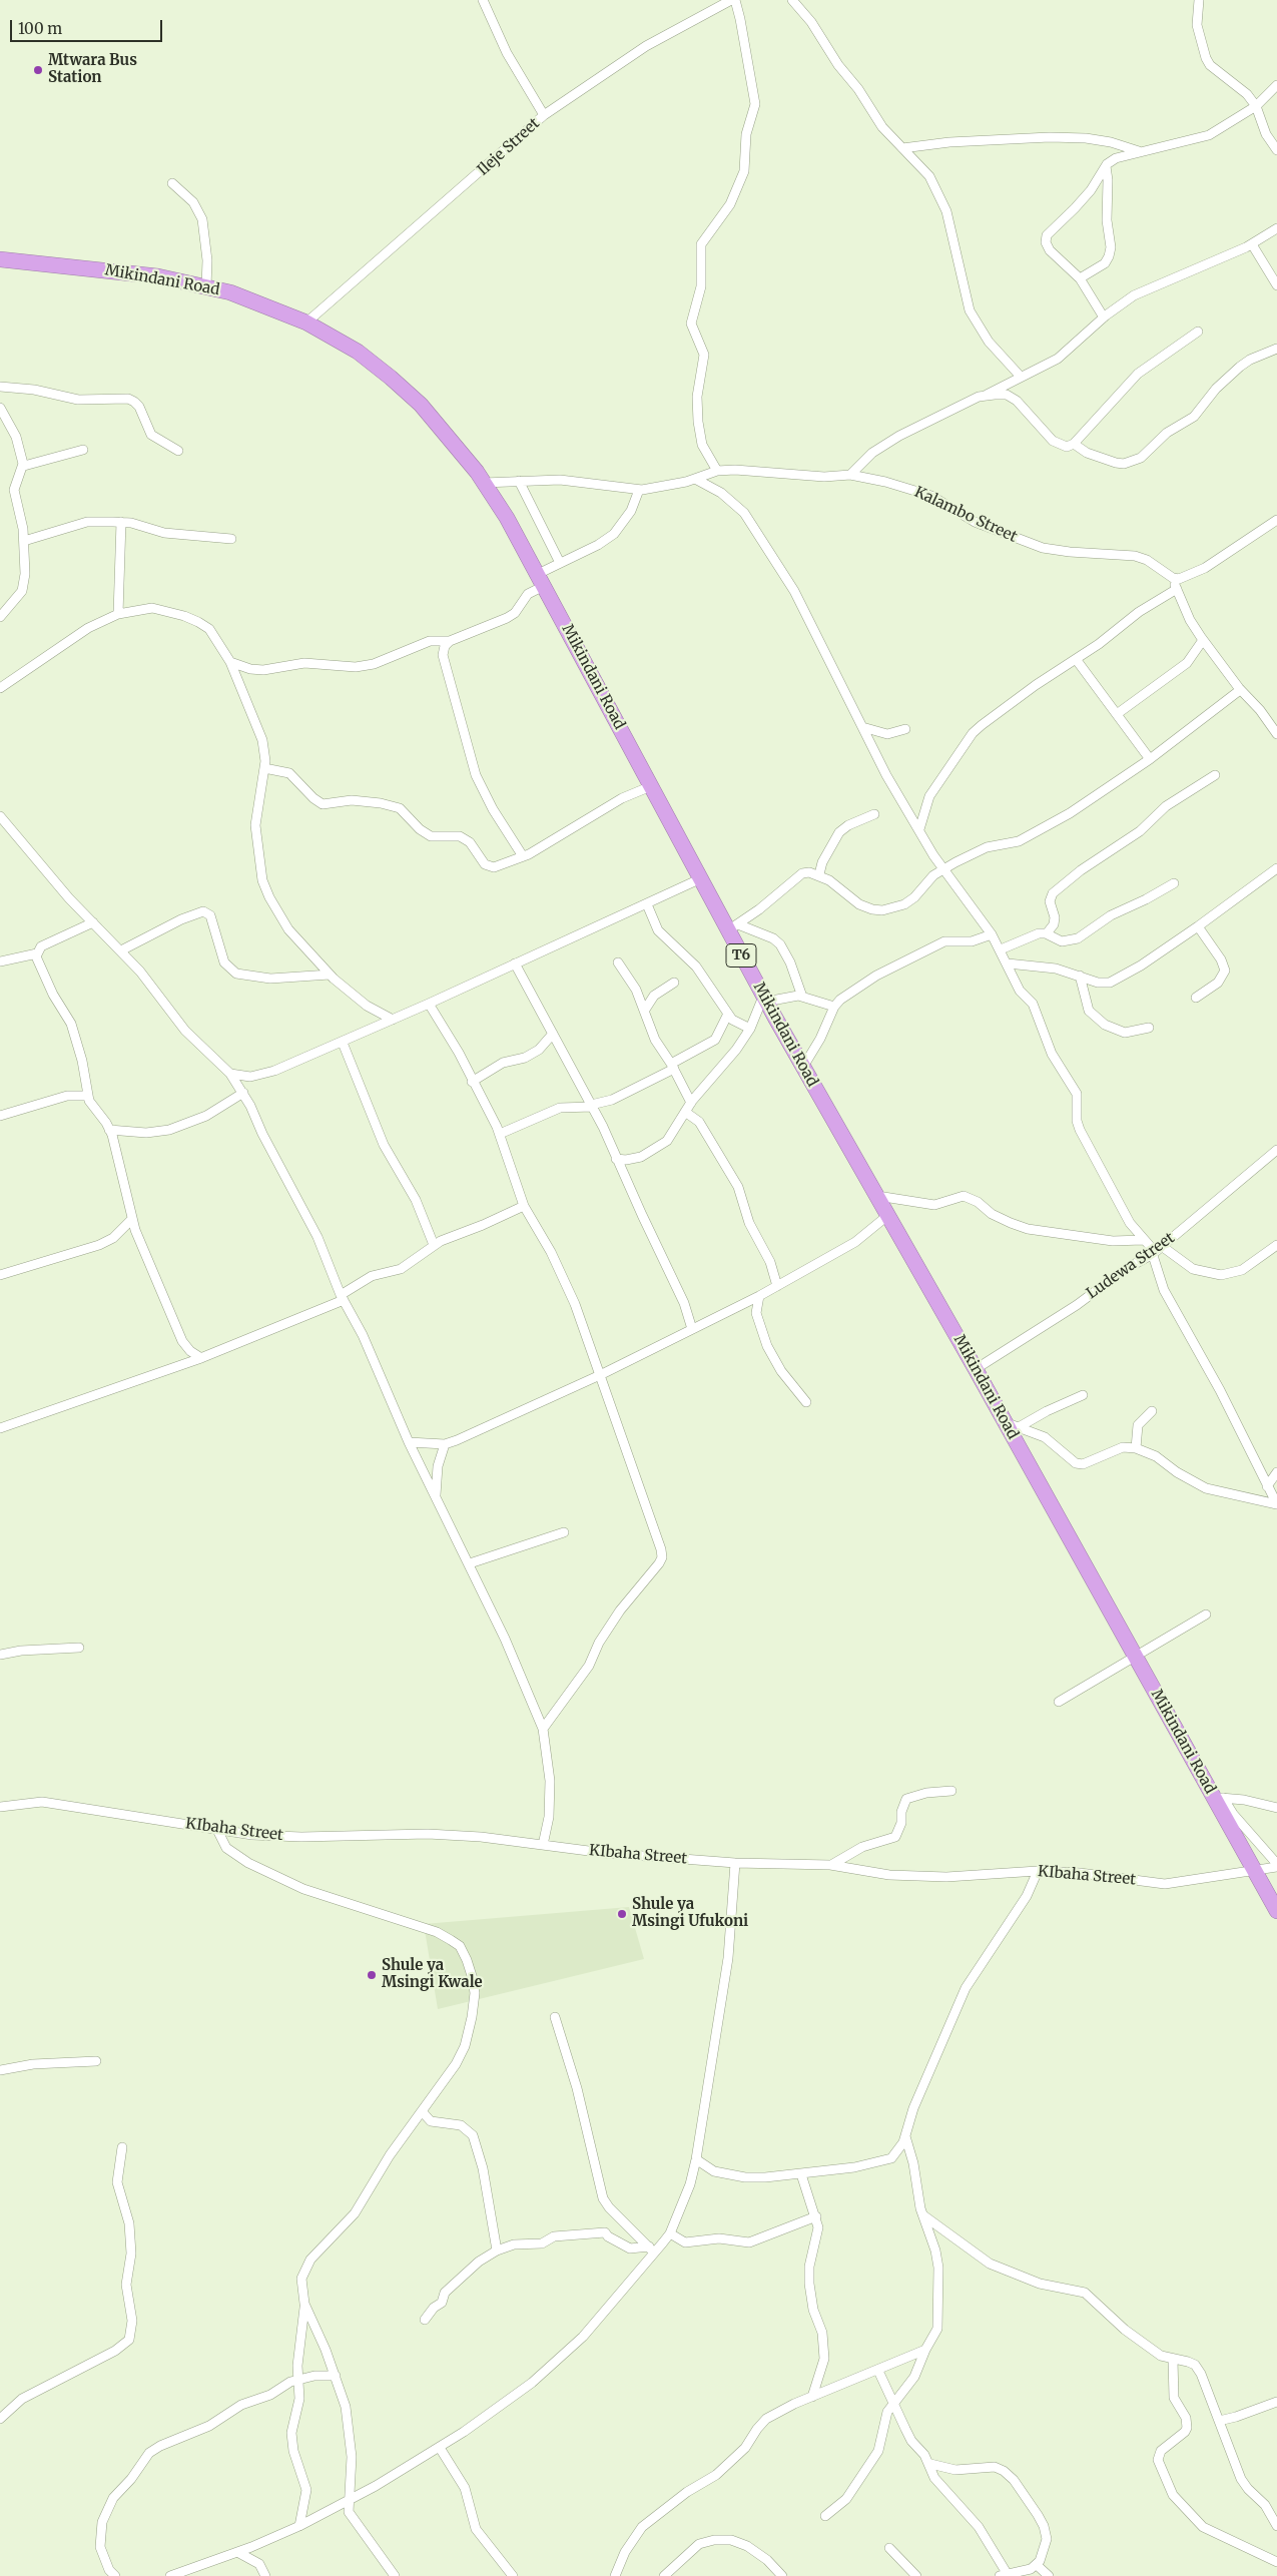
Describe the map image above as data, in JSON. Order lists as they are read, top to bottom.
{
  "streets": {
    "highway": ["Mikindani Road", "T6"],
    "street": [
      "Ileje Street",
      "Kalambo Street",
      "Ludewa Street",
      "KIbaha Street"
    ]
  },
  "crossings": [
    ["Ileje Street", "Mikindani Road"],
    ["Mikindani Road", "Kalambo Street"],
    ["Mikindani Road", "Ludewa Street"],
    ["Mikindani Road", "KIbaha Street"]
  ],
  "places": ["Mtwara Bus Station", "Shule ya Msingi Ufukoni", "Shule ya Msingi Kwale"],
  "scale_bar": "100 m"
}
